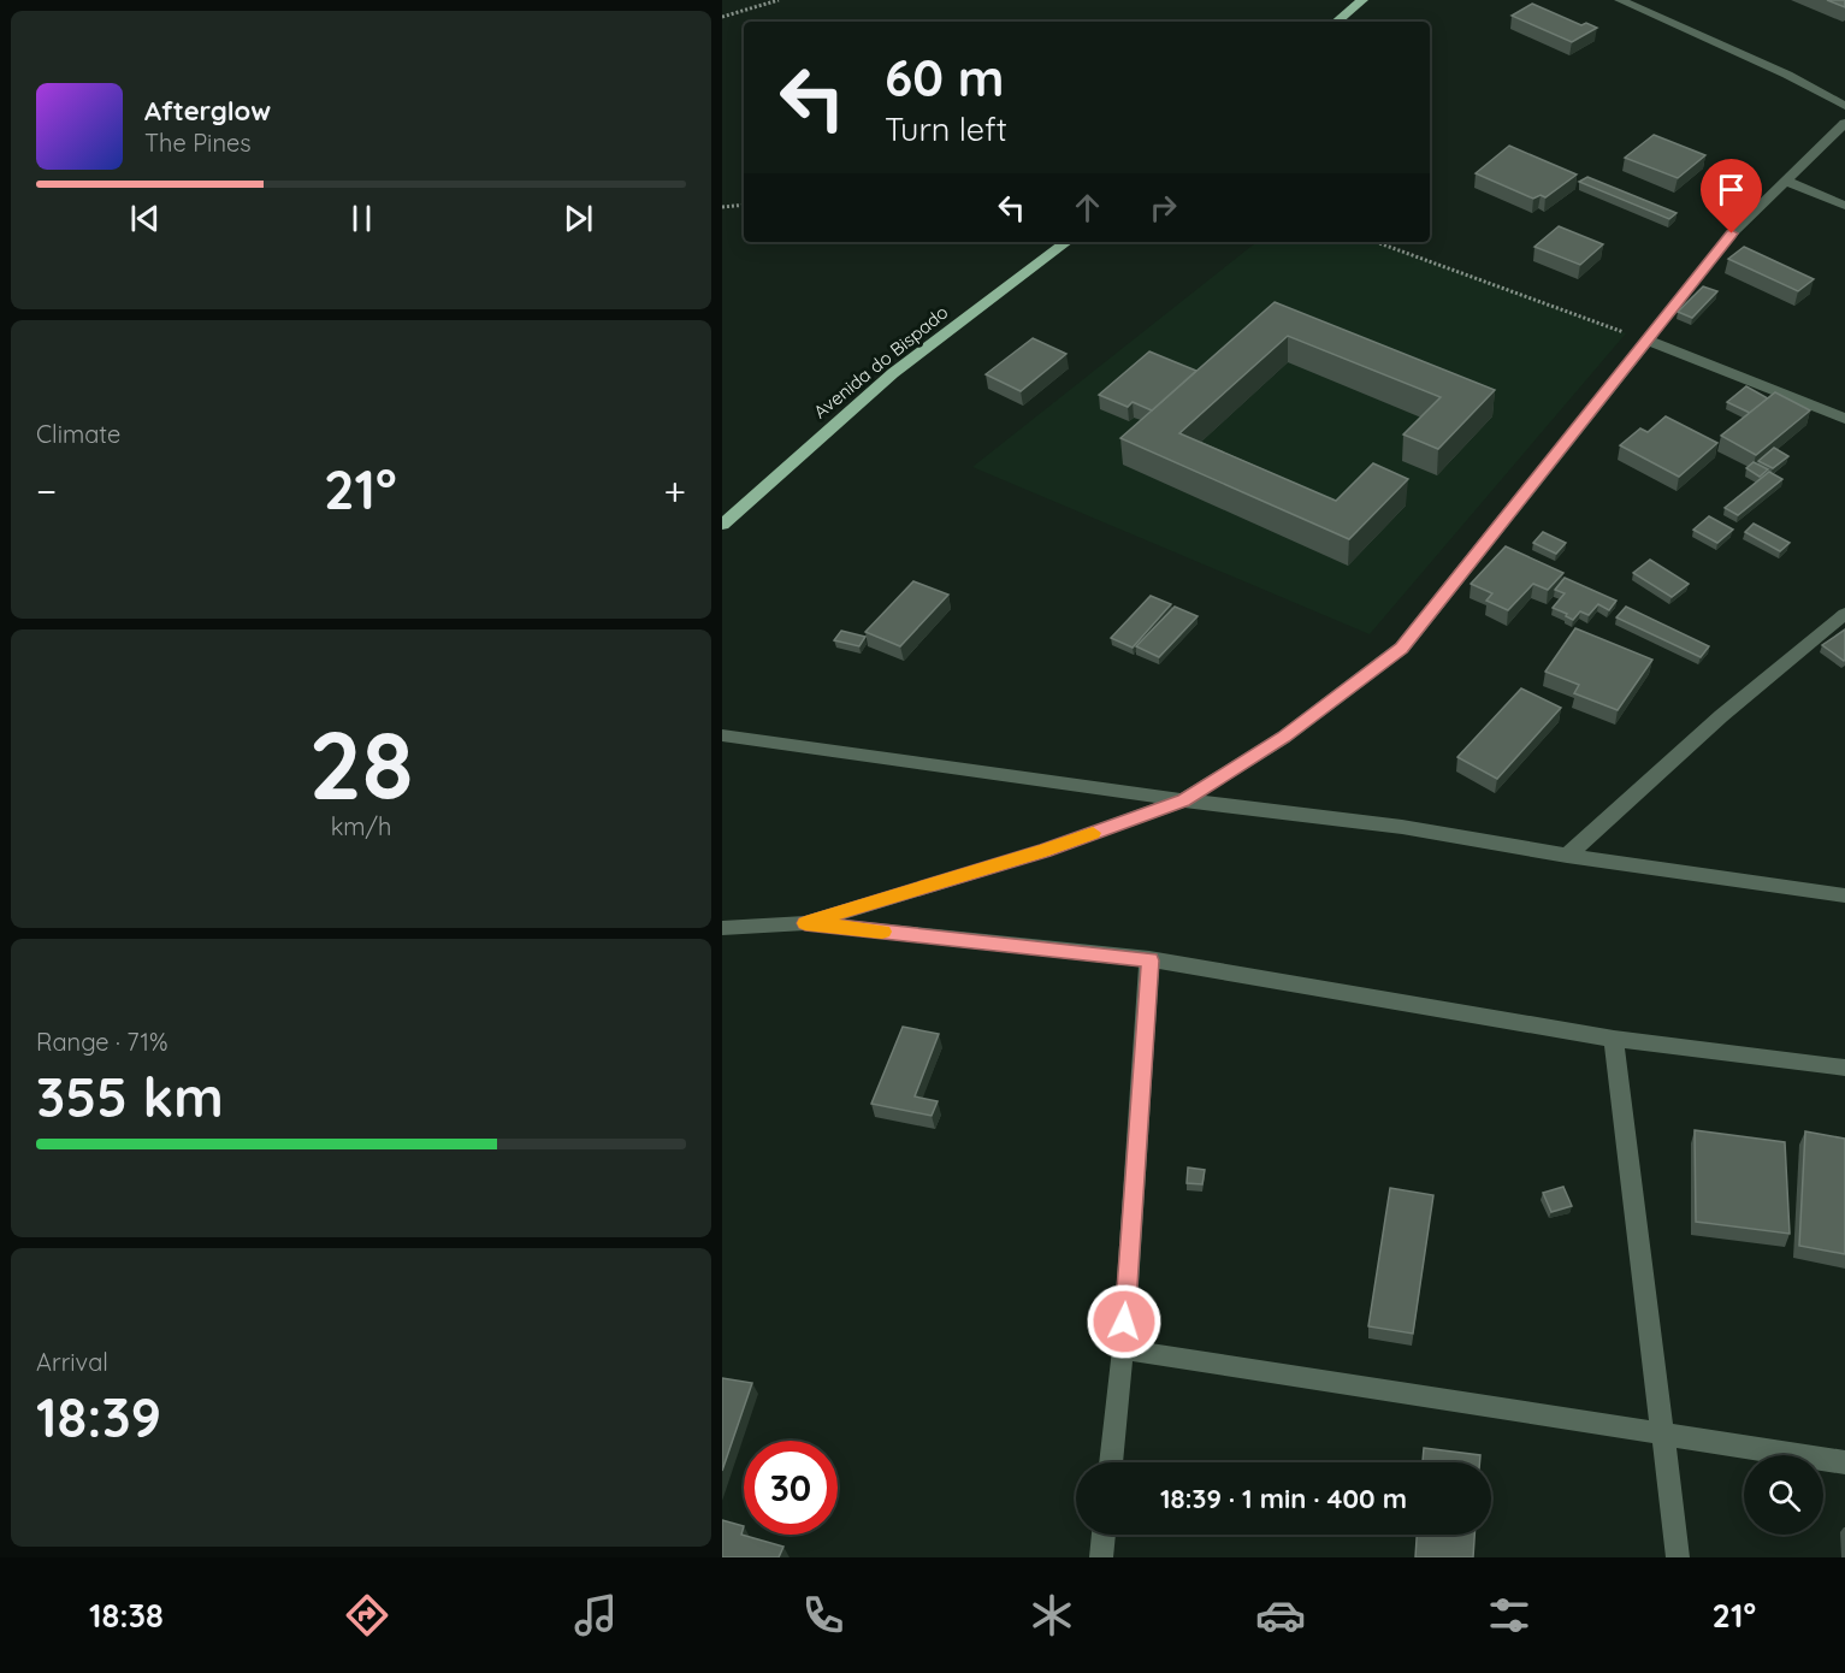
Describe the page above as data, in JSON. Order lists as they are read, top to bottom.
{
  "streets": {
    "main road": ["Avenida do Bispado"]
  },
  "page": {
    "turn": ["60 m", "Turn left"],
    "song": ["Afterglow", "The Pines"],
    "tile": [
      "Climate",
      ["28", "km/h"],
      ["Range · 71%", "355 km"],
      ["Arrival", "18:39"]
    ],
    "heat": ["−", "21°", "+"],
    "limit": "30",
    "trip": "18:39 · 1 min · 400 m",
    "tabs": ["18:38", "21°"]
  }
}
